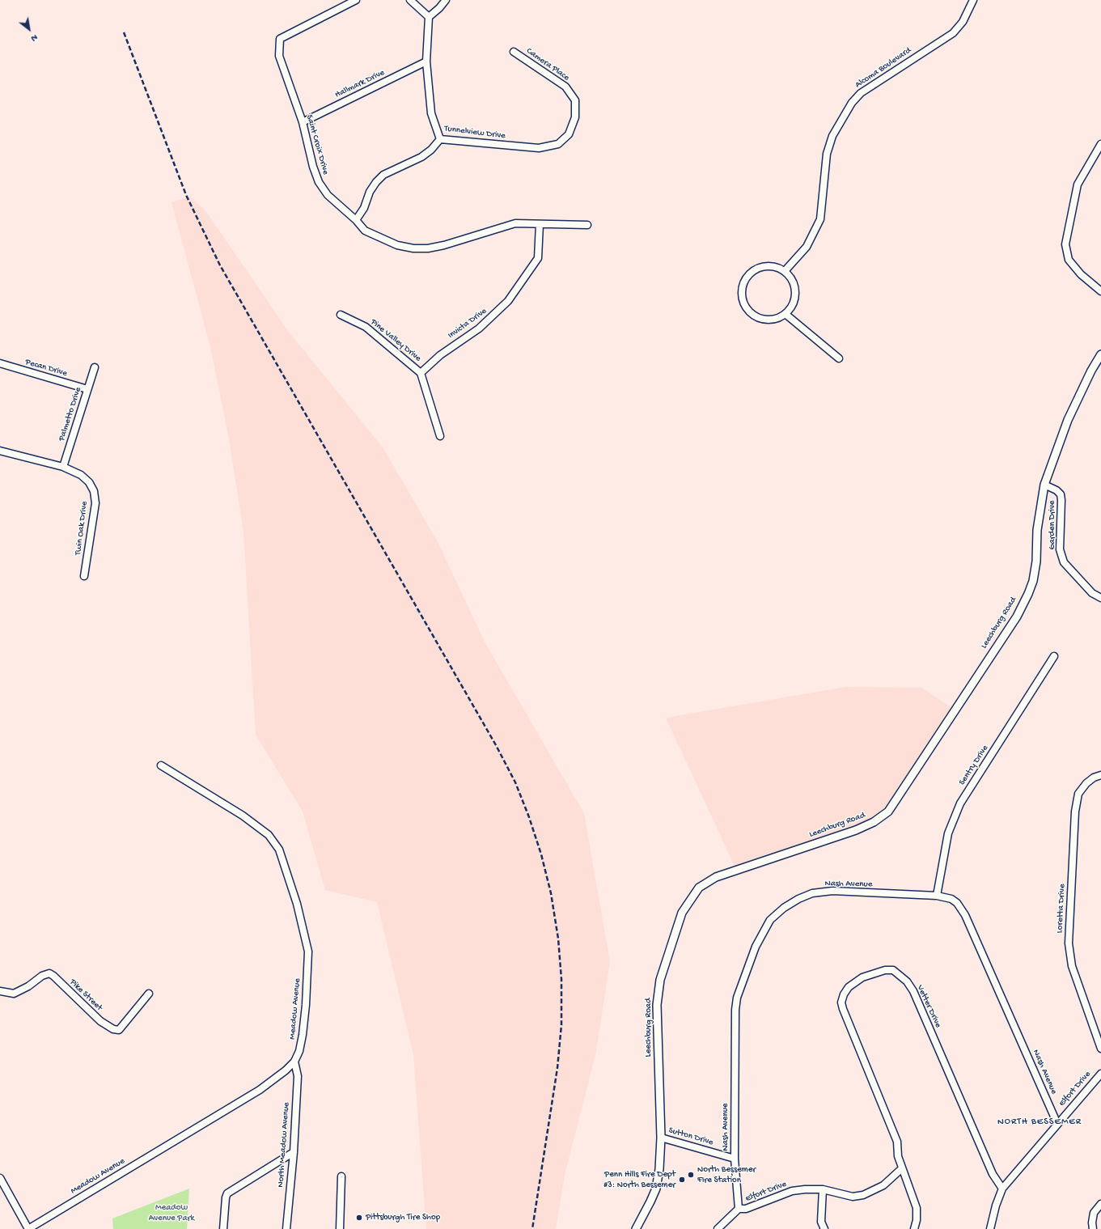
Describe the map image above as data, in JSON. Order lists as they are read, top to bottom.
{
  "streets": {
    "street": [
      "Camera Place",
      "Alcoma Boulevard",
      "Hallmark Drive",
      "Tunnelview Drive",
      "Saint Croix Drive",
      "Invicta Drive",
      "Pine Valley Drive",
      "Pecan Drive",
      "Palmetto Drive",
      "Garden Drive",
      "Twin Oak Drive",
      "Leechburg Road",
      "Sentry Drive",
      "Nash Avenue",
      "Loretta Drive",
      "Pike Street",
      "Vetter Drive",
      "Meadow Avenue",
      "Elfort Drive",
      "Sutton Drive",
      "North Meadow Avenue"
    ]
  },
  "crossings": [
    ["Camera Place", "Tunnelview Drive"],
    ["Hallmark Drive", "Tunnelview Drive"],
    ["Hallmark Drive", "Saint Croix Drive"],
    ["Saint Croix Drive", "Invicta Drive"],
    ["Invicta Drive", "Pine Valley Drive"],
    ["Pecan Drive", "Palmetto Drive"],
    ["Palmetto Drive", "Twin Oak Drive"],
    ["Garden Drive", "Leechburg Road"],
    ["Leechburg Road", "Sutton Drive"],
    ["Sentry Drive", "Nash Avenue"],
    ["Nash Avenue", "Elfort Drive"],
    ["Nash Avenue", "Sutton Drive"],
    ["Vetter Drive", "Elfort Drive"],
    ["Meadow Avenue", "North Meadow Avenue"]
  ],
  "districts": ["NORTH BESSEMER"],
  "parks": ["Meadow Avenue Park"],
  "places": ["North Bessemer FIre Station", "Penn Hills Fire Dept #3: North Bessemer", "Pittsburgh Tire Shop"],
  "north": "bottom right"
}
